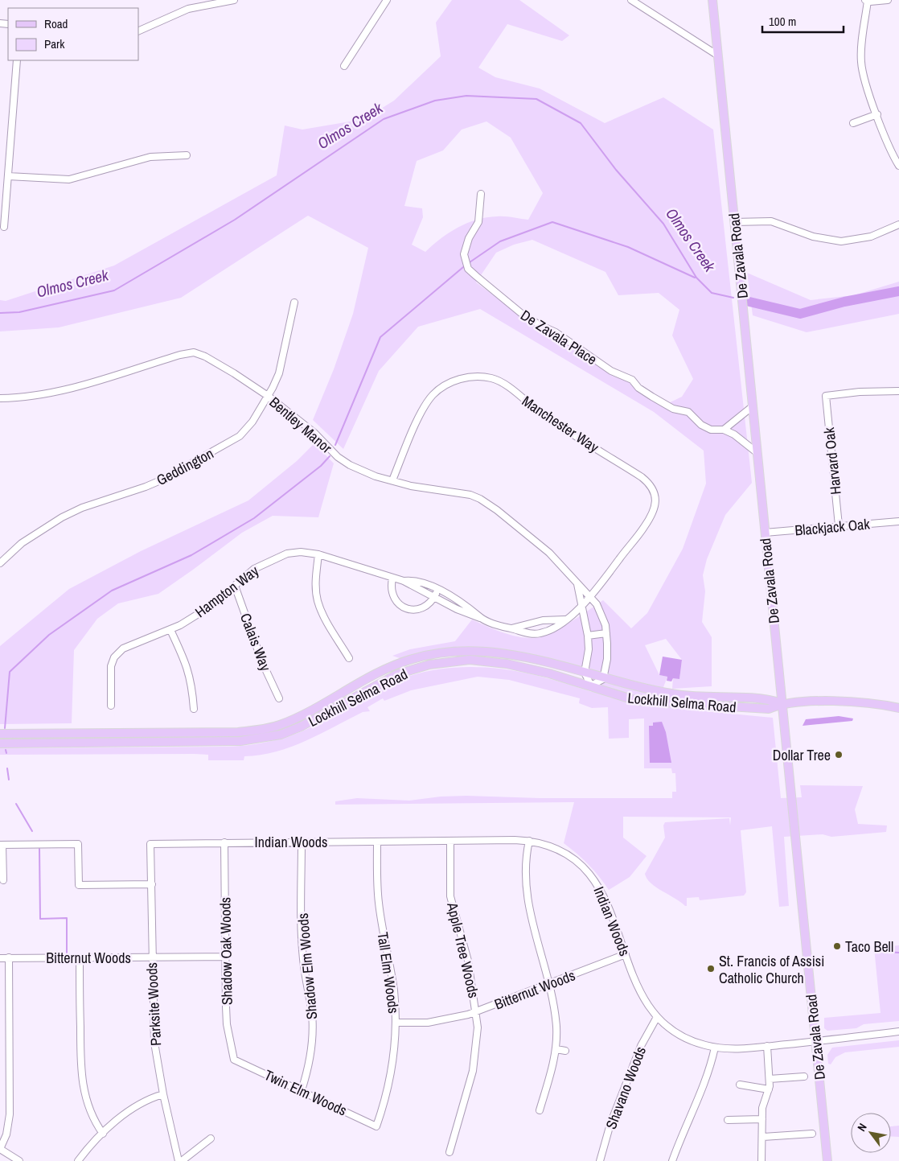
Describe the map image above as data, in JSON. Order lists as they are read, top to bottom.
{
  "streets": {
    "main road": ["De Zavala Road", "Lockhill Selma Road"],
    "street": [
      "De Zavala Place",
      "Manchester Way",
      "Bentley Manor",
      "Harvard Oak",
      "Geddington",
      "Blackjack Oak",
      "Hampton Way",
      "Calais Way",
      "Indian Woods",
      "Apple Tree Woods",
      "Shadow Oak Woods",
      "Bitternut Woods",
      "Shadow Elm Woods",
      "Tall Elm Woods",
      "Parksite Woods",
      "Shavano Woods",
      "Twin Elm Woods"
    ]
  },
  "crossings": [
    ["De Zavala Road", "De Zavala Place"],
    ["De Zavala Road", "Blackjack Oak"],
    ["De Zavala Road", "Lockhill Selma Road"],
    ["De Zavala Road", "Indian Woods"],
    ["Manchester Way", "Bentley Manor"],
    ["Manchester Way", "Hampton Way"],
    ["Bentley Manor", "Geddington"],
    ["Bentley Manor", "Hampton Way"],
    ["Bentley Manor", "Lockhill Selma Road"],
    ["Harvard Oak", "Blackjack Oak"],
    ["Hampton Way", "Calais Way"],
    ["Indian Woods", "Apple Tree Woods"],
    ["Indian Woods", "Shadow Oak Woods"],
    ["Indian Woods", "Bitternut Woods"],
    ["Indian Woods", "Shadow Elm Woods"],
    ["Indian Woods", "Tall Elm Woods"],
    ["Indian Woods", "Parksite Woods"],
    ["Indian Woods", "Shavano Woods"],
    ["Apple Tree Woods", "Bitternut Woods"],
    ["Shadow Oak Woods", "Bitternut Woods"],
    ["Shadow Oak Woods", "Twin Elm Woods"],
    ["Bitternut Woods", "Tall Elm Woods"],
    ["Bitternut Woods", "Parksite Woods"],
    ["Shadow Elm Woods", "Twin Elm Woods"],
    ["Tall Elm Woods", "Twin Elm Woods"]
  ],
  "water": ["Olmos Creek"],
  "places": ["Dollar Tree", "Taco Bell", "St. Francis of Assisi Catholic Church"],
  "legend": ["Road", "Park"],
  "scale_bar": "100 m",
  "north": "top left"
}
